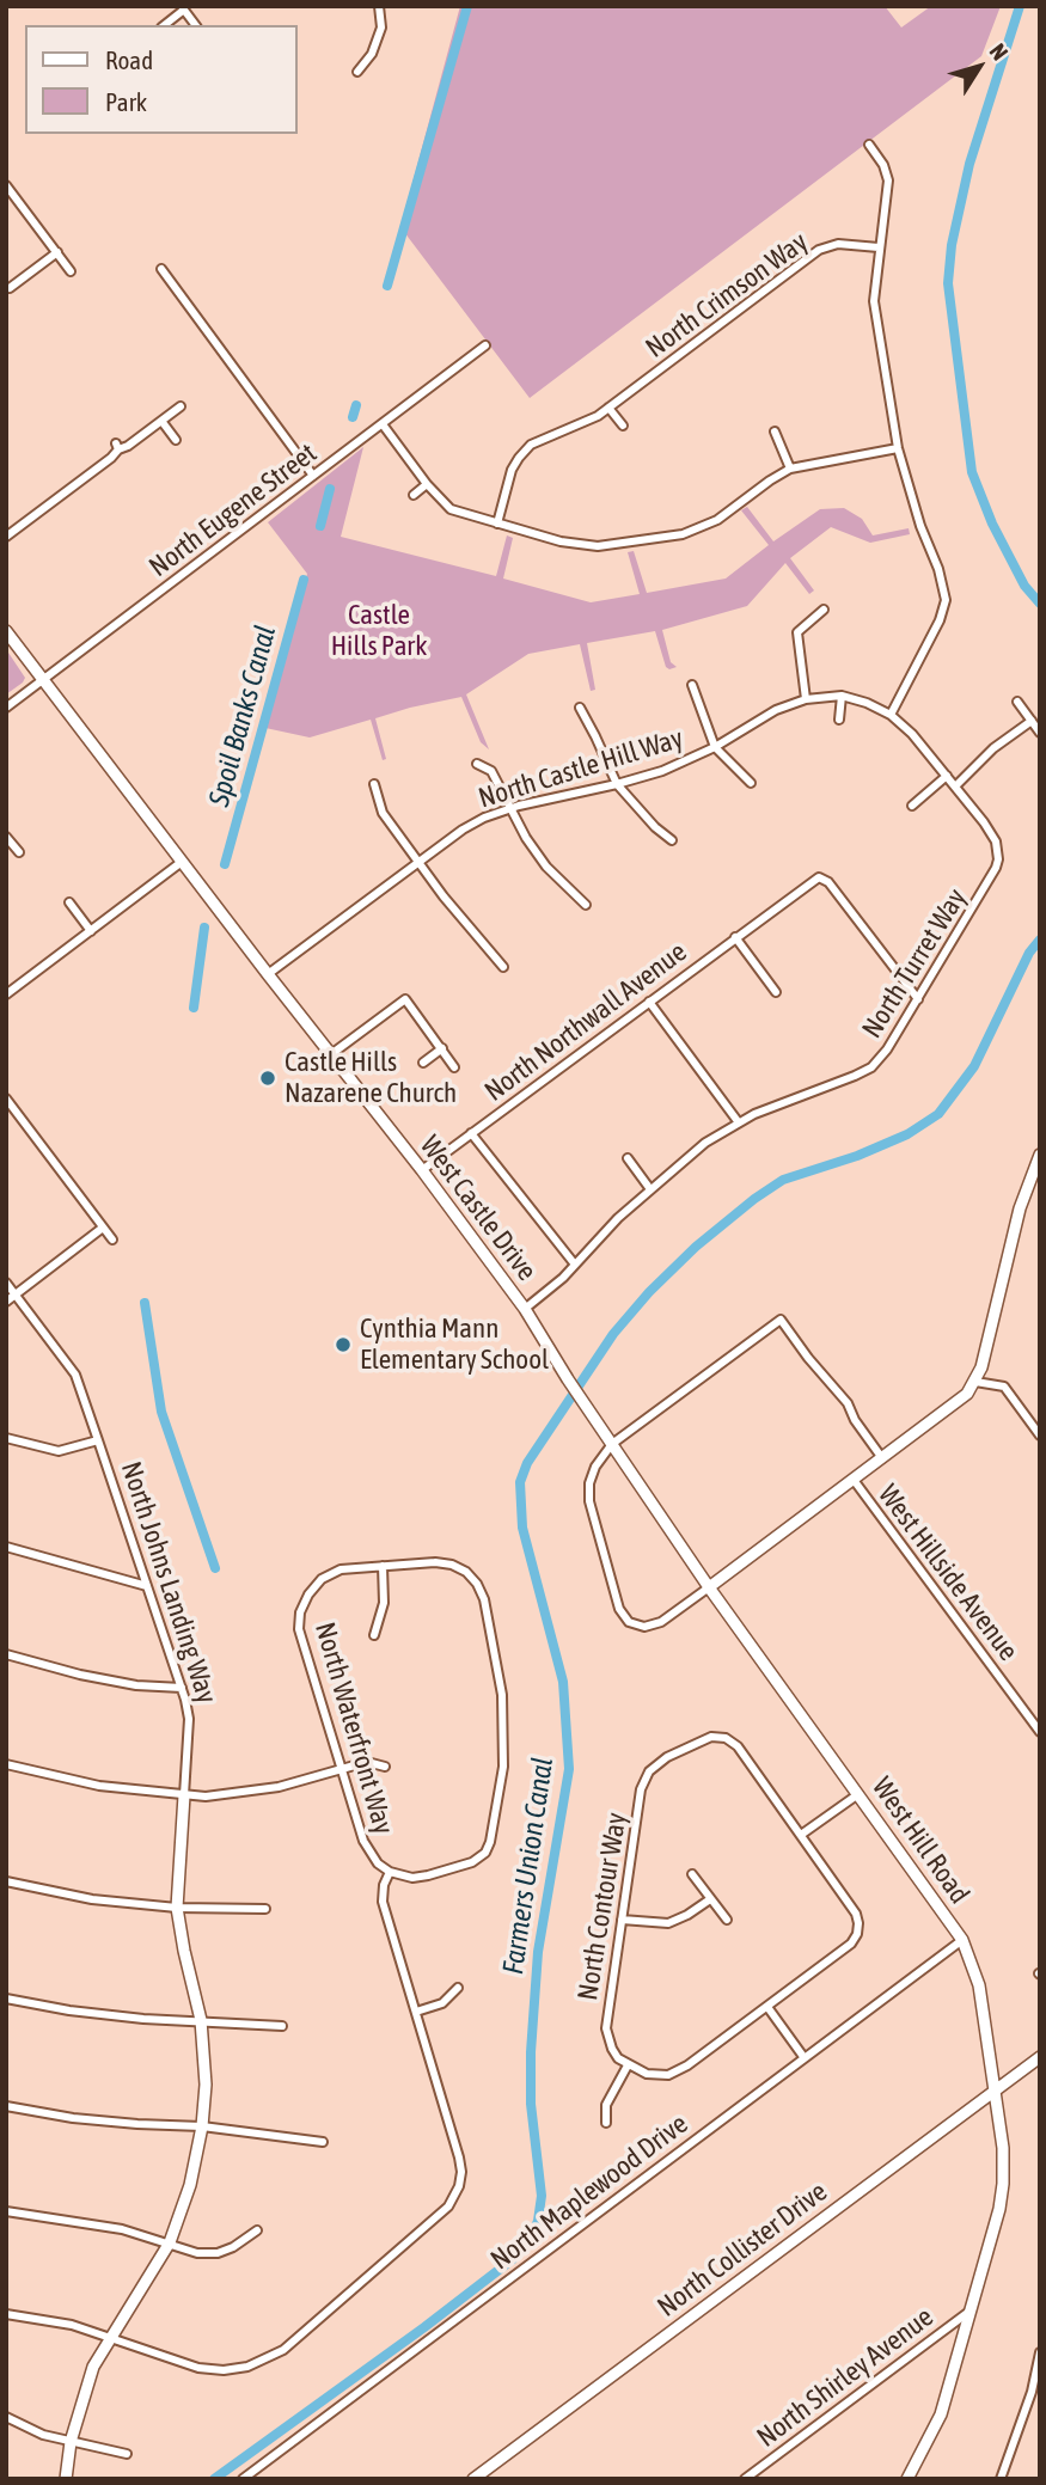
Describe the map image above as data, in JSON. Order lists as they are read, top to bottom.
{
  "streets": {
    "street": [
      "North Crimson Way",
      "North Eugene Street",
      "North Castle Hill Way",
      "North Turret Way",
      "North Northwall Avenue",
      "West Castle Drive",
      "West Hillside Avenue",
      "North Johns Landing Way",
      "North Waterfront Way",
      "West Hill Road",
      "North Contour Way",
      "North Maplewood Drive",
      "North Collister Drive",
      "North Shirley Avenue"
    ]
  },
  "crossings": [
    ["North Eugene Street", "West Castle Drive"],
    ["North Castle Hill Way", "North Turret Way"],
    ["North Castle Hill Way", "West Castle Drive"],
    ["North Turret Way", "North Northwall Avenue"],
    ["North Turret Way", "West Castle Drive"],
    ["North Northwall Avenue", "West Castle Drive"],
    ["West Castle Drive", "West Hill Road"],
    ["North Johns Landing Way", "North Waterfront Way"],
    ["West Hill Road", "North Maplewood Drive"],
    ["West Hill Road", "North Collister Drive"],
    ["West Hill Road", "North Shirley Avenue"]
  ],
  "water": ["Spoil Banks Canal", "Farmers Union Canal"],
  "parks": ["Castle Hills Park"],
  "places": ["Castle Hills Nazarene Church", "Cynthia Mann Elementary School"],
  "legend": ["Road", "Park"],
  "north": "top right"
}
